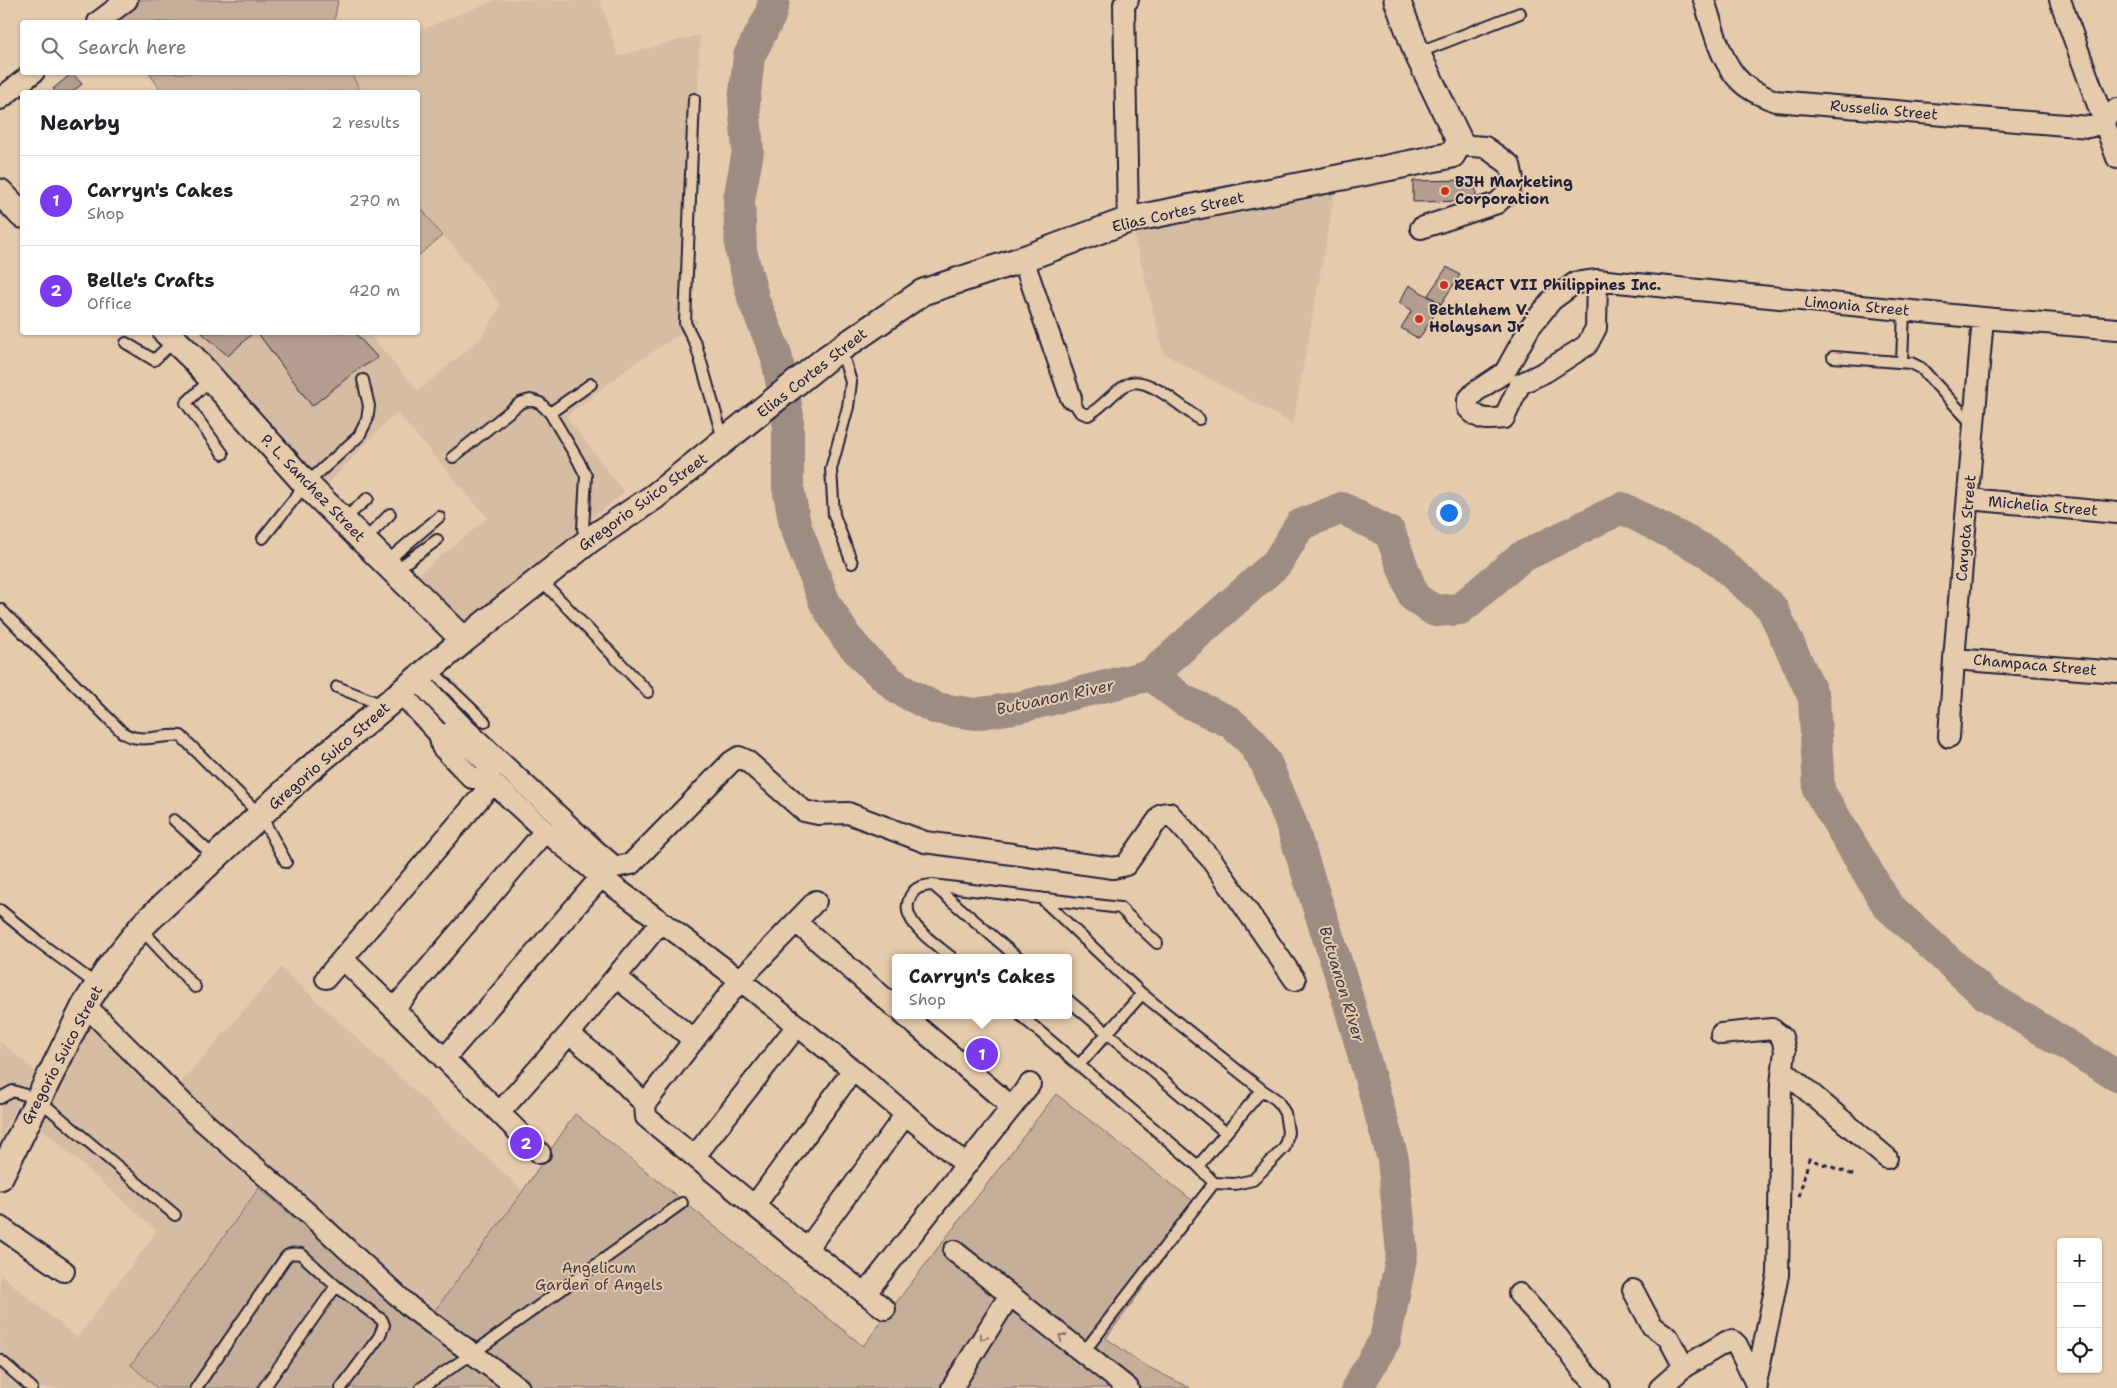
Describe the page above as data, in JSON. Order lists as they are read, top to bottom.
{
  "streets": {
    "street": [
      "Russelia Street",
      "Elias Cortes Street",
      "Limonia Street",
      "P. L. Sanchez Street",
      "Gregorio Suico Street",
      "Michelia Street",
      "Caryota Street",
      "Champaca Street"
    ]
  },
  "crossings": [
    ["Elias Cortes Street", "Gregorio Suico Street"],
    ["Limonia Street", "Caryota Street"],
    ["P. L. Sanchez Street", "Gregorio Suico Street"],
    ["Michelia Street", "Caryota Street"],
    ["Caryota Street", "Champaca Street"]
  ],
  "water": ["Butuanon River"],
  "parks": ["Angelicum Garden of Angels"],
  "places": ["BJH Marketing Corporation", "REACT VII Philippines Inc.", "Bethlehem V. Holaysan Jr"],
  "page": {
    "search": "Search here",
    "heading": ["Nearby", "2 results"],
    "list": [
      {
        "mark": "1",
        "name": "Carryn's Cakes",
        "note": "Shop",
        "value": "270 m"
      },
      {
        "mark": "2",
        "name": "Belle's Crafts",
        "note": "Office",
        "value": "420 m"
      }
    ],
    "popup": ["Carryn's Cakes", "Shop"],
    "pins": ["1", "2"],
    "map_buttons": ["+", "−"]
  }
}
